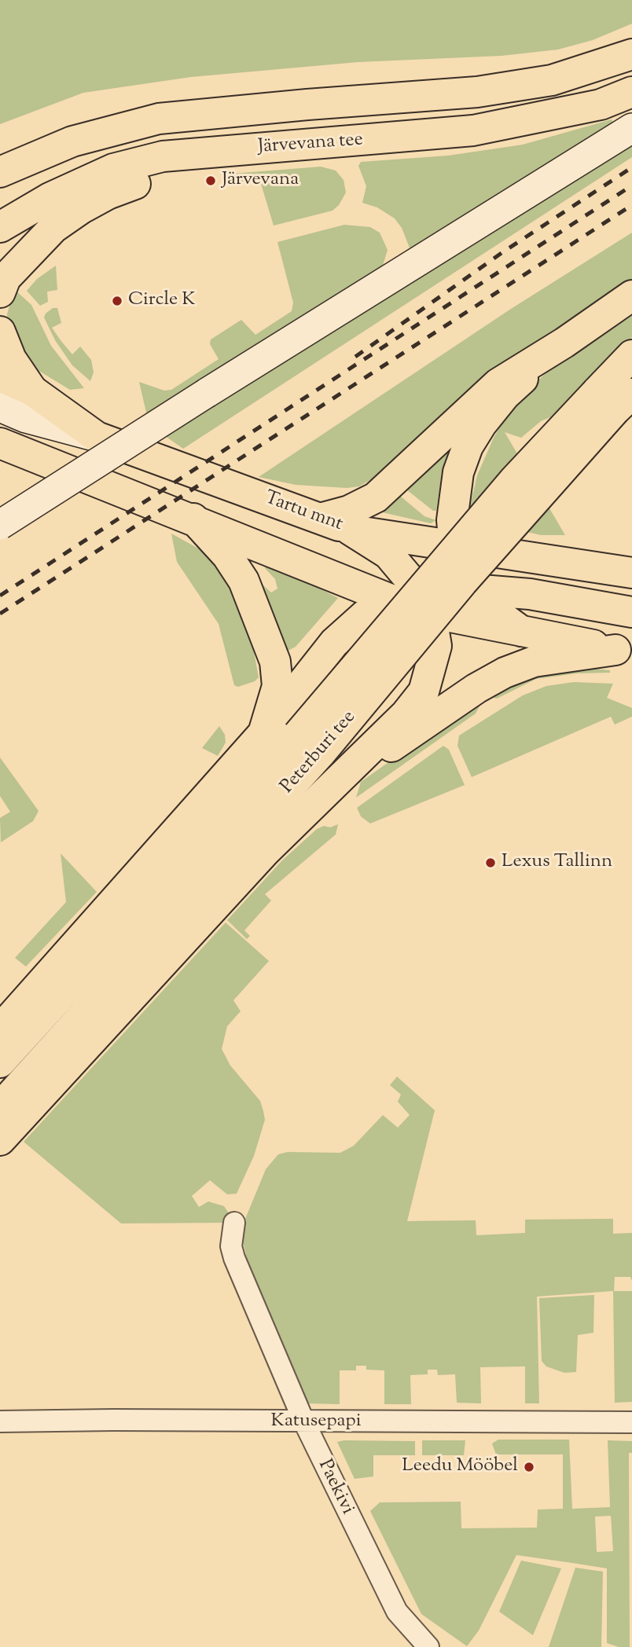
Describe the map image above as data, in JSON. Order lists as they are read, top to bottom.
{
  "streets": {
    "main road": ["Järvevana tee", "Tartu mnt", "Peterburi tee"],
    "street": ["Katusepapi", "Paekivi"]
  },
  "crossings": [
    ["Katusepapi", "Paekivi"]
  ],
  "places": [
    "Järvevana",
    "Circle K",
    "Lexus Tallinn",
    "Leedu Mööbel"
  ]
}
